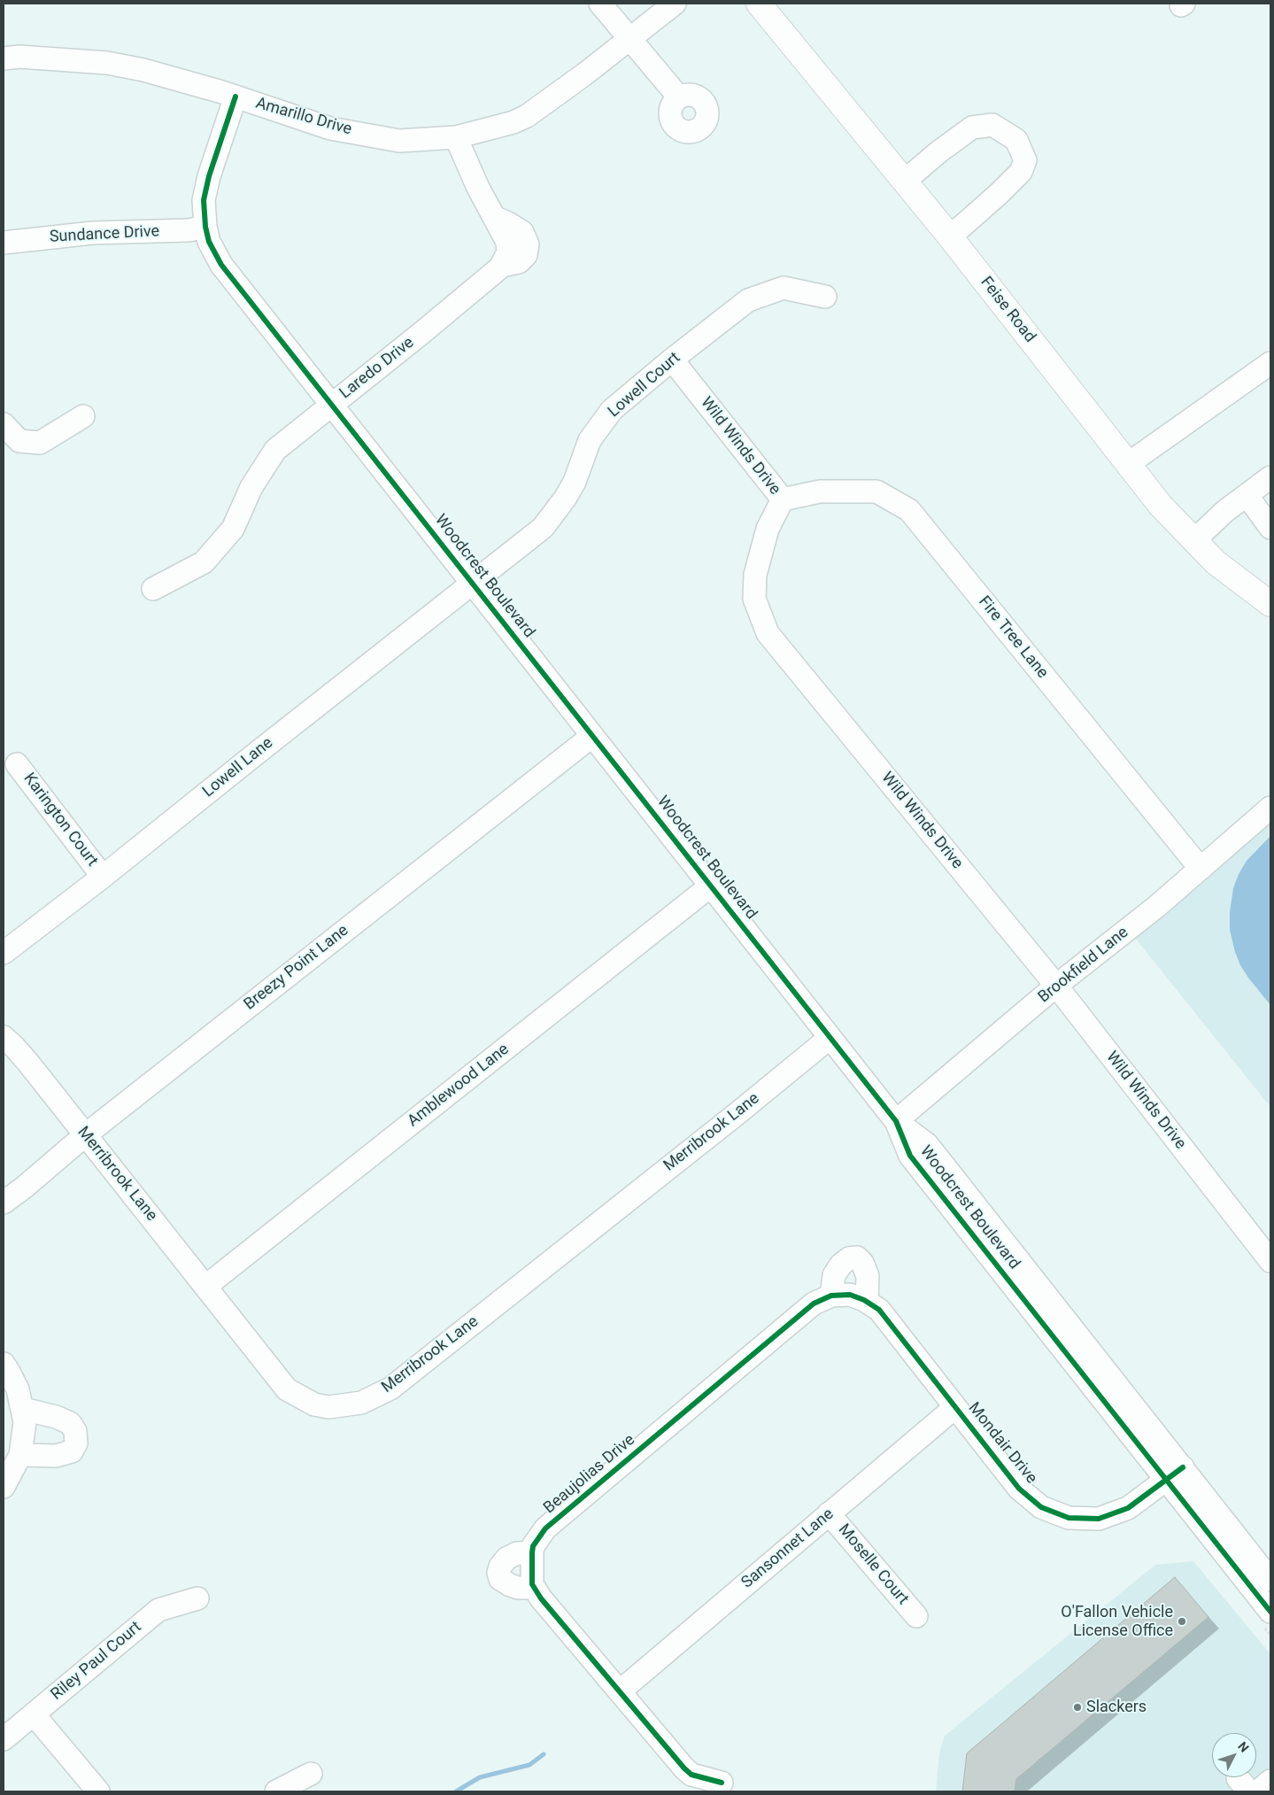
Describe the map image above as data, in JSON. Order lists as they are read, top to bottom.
{
  "streets": {
    "main road": ["Feise Road"],
    "street": [
      "Amarillo Drive",
      "Sundance Drive",
      "Laredo Drive",
      "Lowell Court",
      "Wild Winds Drive",
      "Woodcrest Boulevard",
      "Fire Tree Lane",
      "Lowell Lane",
      "Karington Court",
      "Brookfield Lane",
      "Breezy Point Lane",
      "Amblewood Lane",
      "Merribrook Lane",
      "Mondair Drive",
      "Beaujolias Drive",
      "Sansonnet Lane",
      "Moselle Court",
      "Riley Paul Court"
    ]
  },
  "crossings": [
    ["Amarillo Drive", "Laredo Drive"],
    ["Amarillo Drive", "Woodcrest Boulevard"],
    ["Sundance Drive", "Woodcrest Boulevard"],
    ["Laredo Drive", "Woodcrest Boulevard"],
    ["Lowell Court", "Wild Winds Drive"],
    ["Lowell Court", "Woodcrest Boulevard"],
    ["Lowell Court", "Lowell Lane"],
    ["Wild Winds Drive", "Fire Tree Lane"],
    ["Wild Winds Drive", "Brookfield Lane"],
    ["Woodcrest Boulevard", "Lowell Lane"],
    ["Woodcrest Boulevard", "Brookfield Lane"],
    ["Woodcrest Boulevard", "Breezy Point Lane"],
    ["Woodcrest Boulevard", "Amblewood Lane"],
    ["Woodcrest Boulevard", "Merribrook Lane"],
    ["Woodcrest Boulevard", "Mondair Drive"],
    ["Fire Tree Lane", "Brookfield Lane"],
    ["Lowell Lane", "Karington Court"],
    ["Breezy Point Lane", "Merribrook Lane"],
    ["Amblewood Lane", "Merribrook Lane"],
    ["Mondair Drive", "Beaujolias Drive"],
    ["Mondair Drive", "Sansonnet Lane"],
    ["Sansonnet Lane", "Moselle Court"]
  ],
  "places": ["O'Fallon Vehicle License Office", "Slackers"],
  "north": "top right"
}
